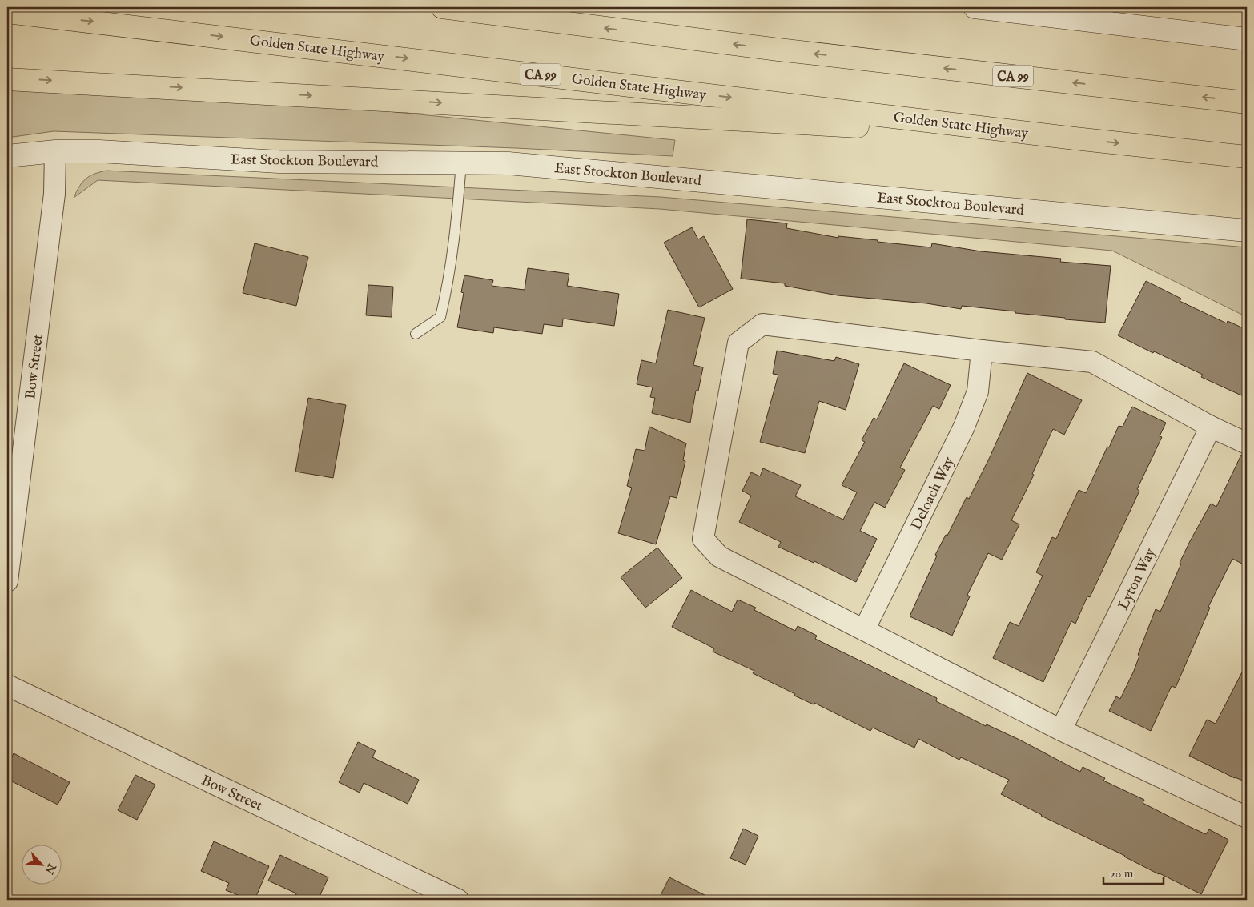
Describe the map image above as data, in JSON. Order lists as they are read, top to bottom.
{
  "streets": {
    "highway": ["Golden State Highway", "CA 99"],
    "street": [
      "East Stockton Boulevard",
      "Bow Street",
      "Deloach Way",
      "Lyton Way"
    ]
  },
  "crossings": [
    ["East Stockton Boulevard", "Bow Street"]
  ],
  "scale_bar": "20 m",
  "north": "bottom right"
}
